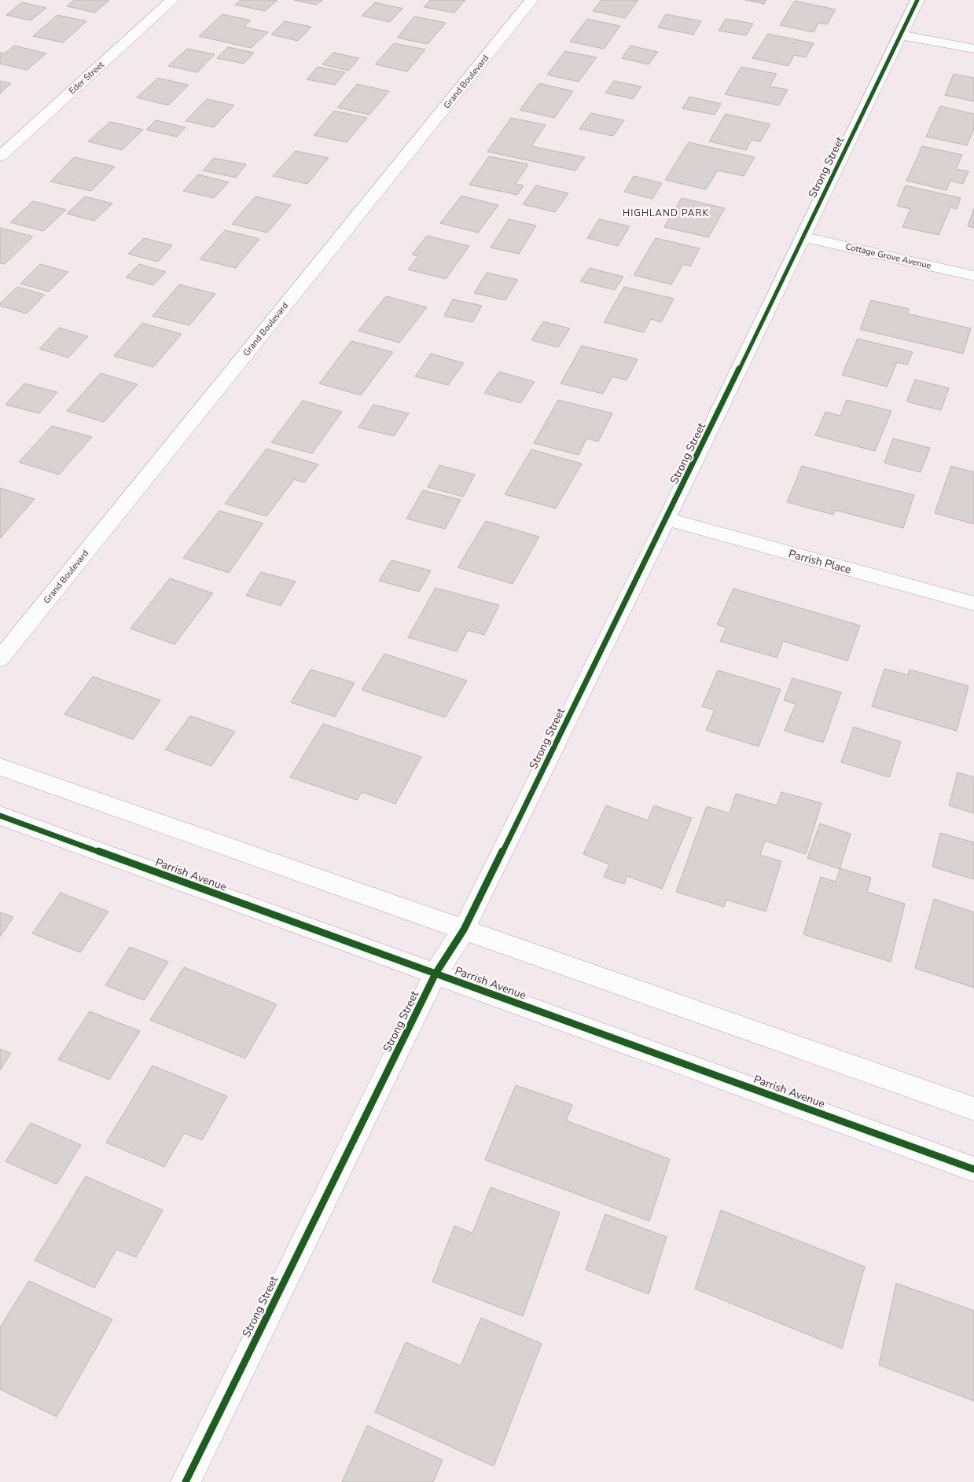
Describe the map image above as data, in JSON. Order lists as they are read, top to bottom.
{
  "streets": {
    "street": [
      "Eder Street",
      "Grand Boulevard",
      "Strong Street",
      "Cottage Grove Avenue",
      "Parrish Place",
      "Parrish Avenue"
    ]
  },
  "crossings": [
    ["Strong Street", "Cottage Grove Avenue"],
    ["Strong Street", "Parrish Place"],
    ["Strong Street", "Parrish Avenue"]
  ],
  "districts": ["HIGHLAND PARK"]
}
